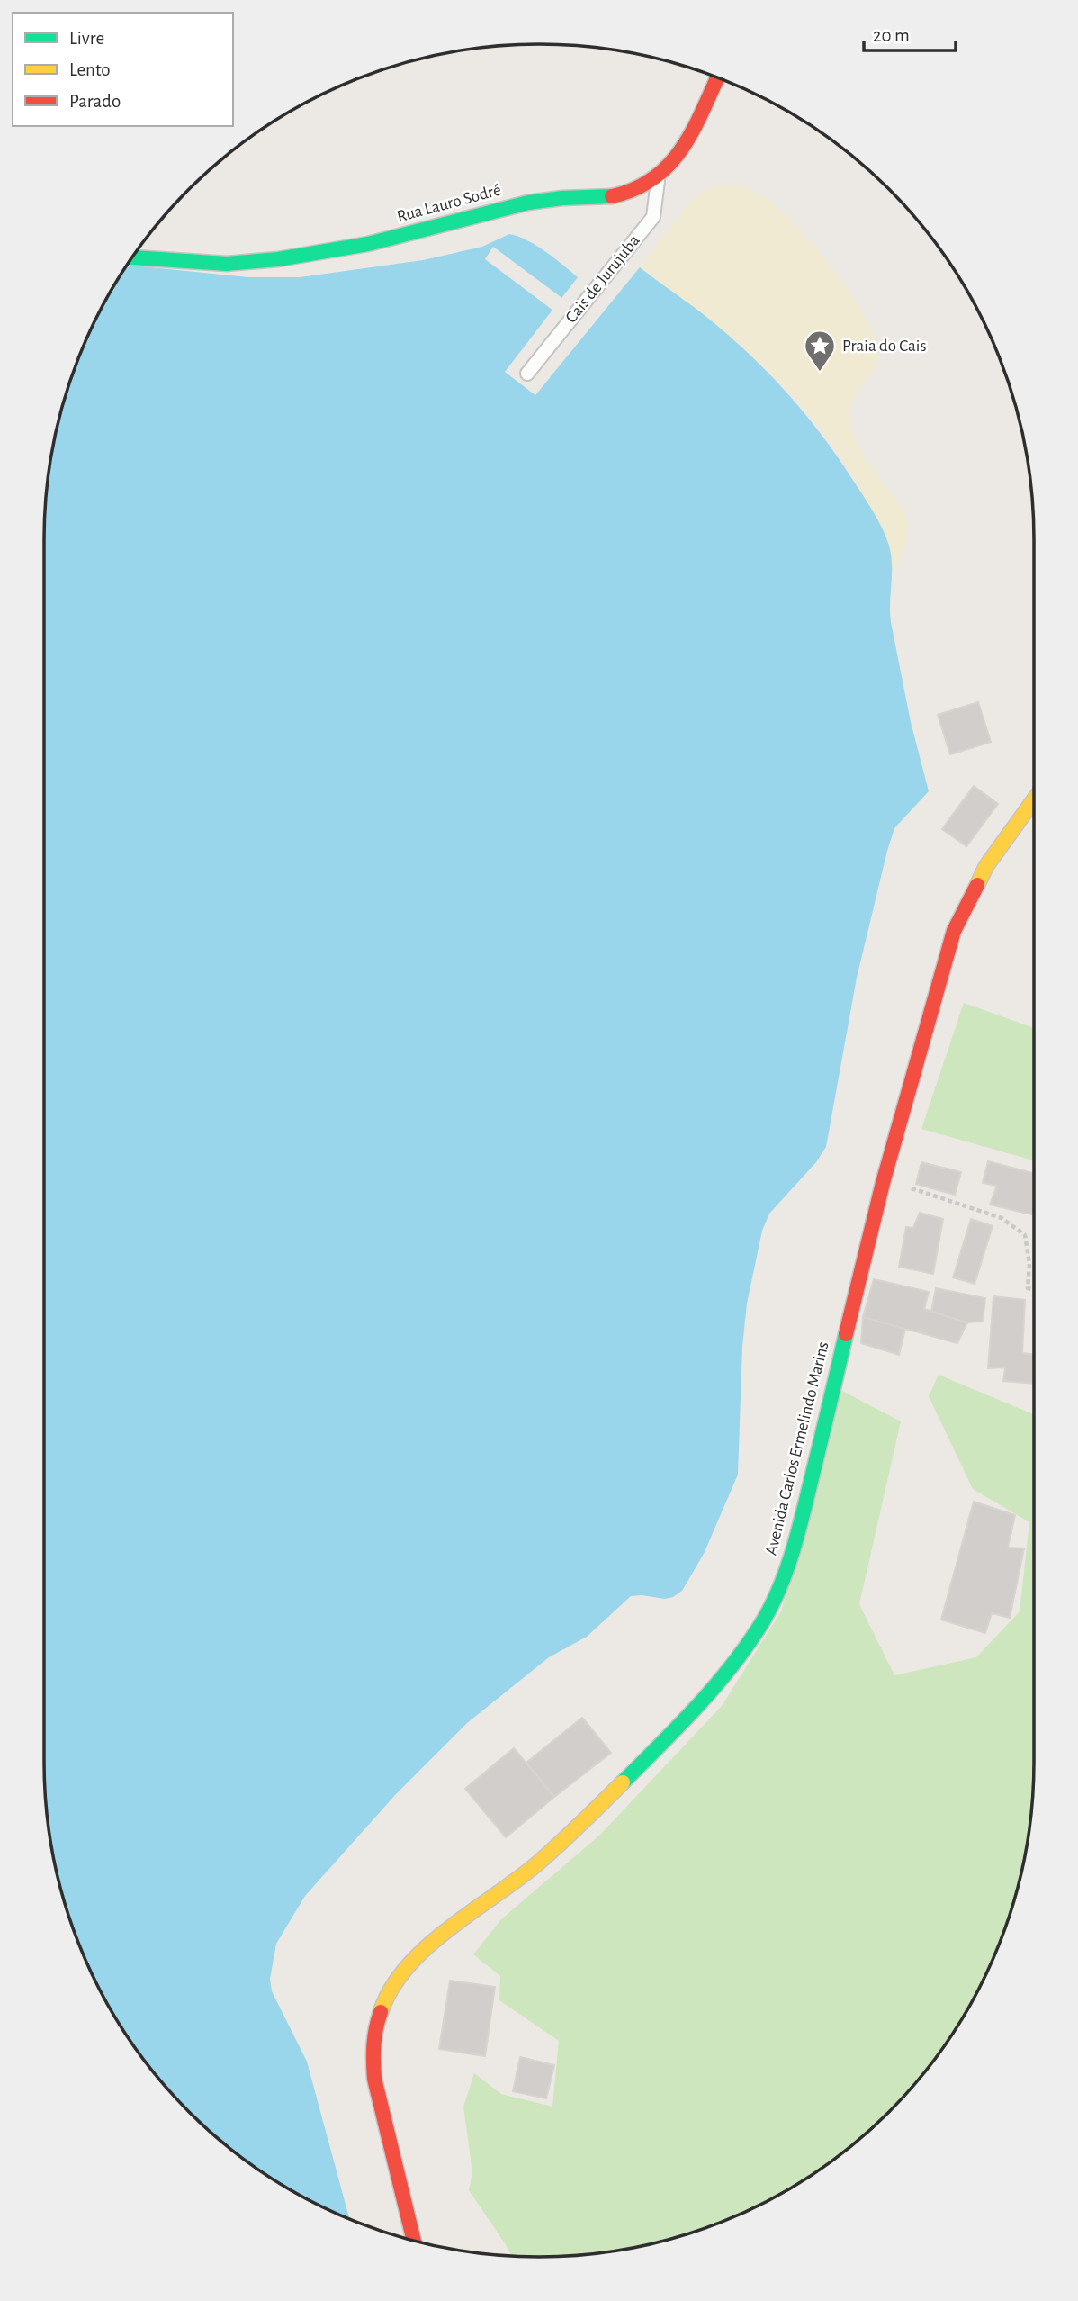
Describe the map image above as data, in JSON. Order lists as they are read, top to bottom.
{
  "streets": {
    "street": ["Rua Lauro Sodré", "Avenida Carlos Ermelindo Marins"],
    "lane": ["Cais de Jurujuba"]
  },
  "crossings": [
    ["Rua Lauro Sodré", "Cais de Jurujuba"]
  ],
  "places": {
    "place": ["Praia do Cais"]
  },
  "legend": ["Livre", "Lento", "Parado"],
  "scale_bar": "20 m"
}
